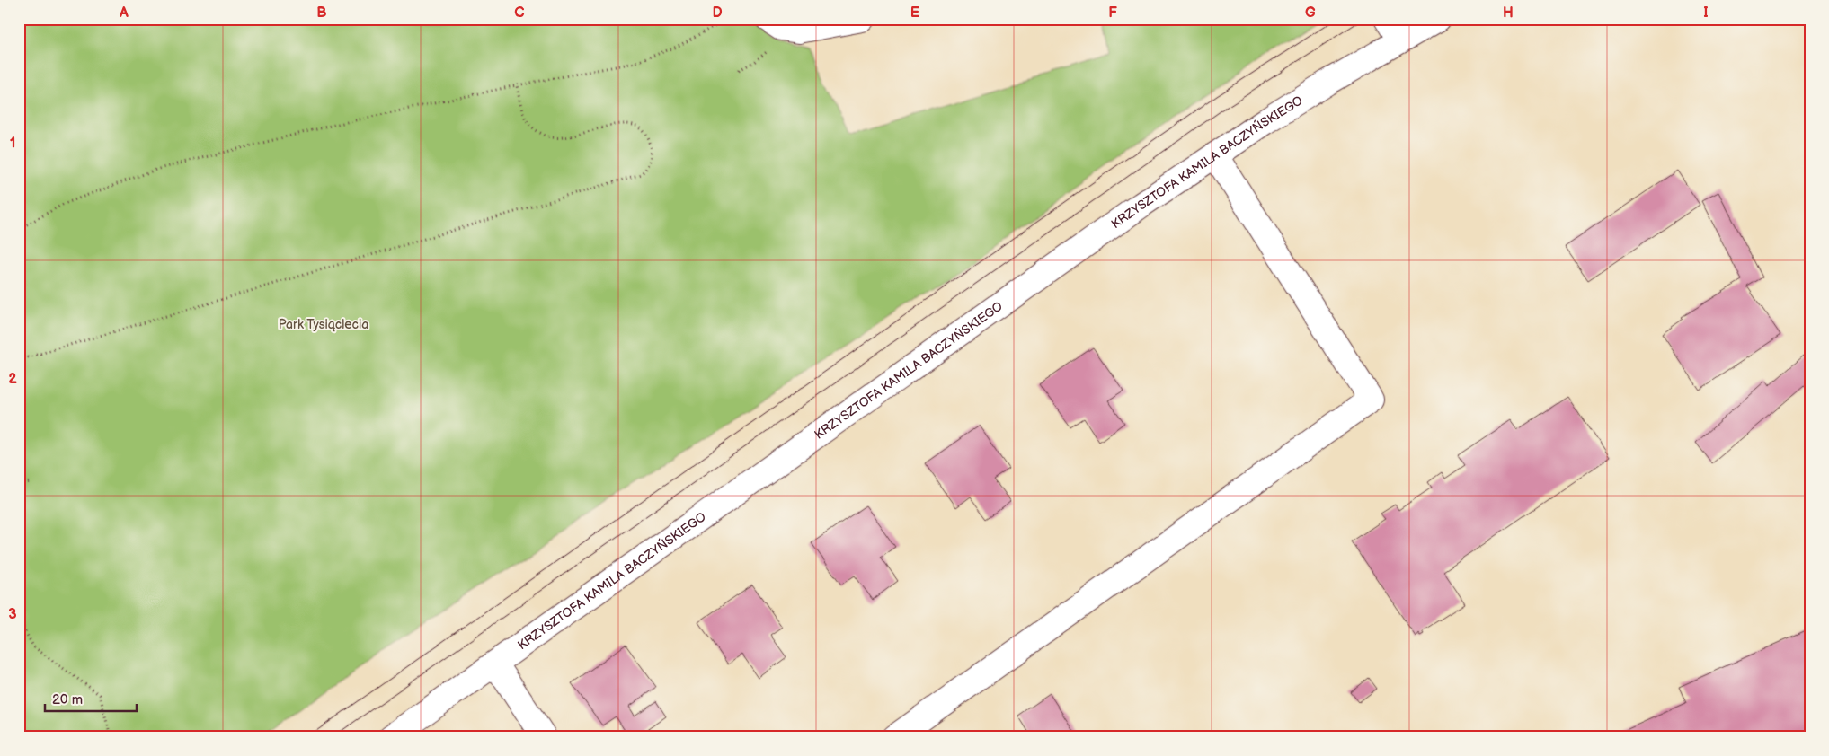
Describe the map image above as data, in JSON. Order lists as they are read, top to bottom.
{
  "streets": {
    "street": ["KRZYSZTOFA KAMILA BACZYŃSKIEGO"]
  },
  "parks": ["Park Tysiąclecia"],
  "scale_bar": "20 m",
  "grid": {
    "columns": [
      "A",
      "B",
      "C",
      "D",
      "E",
      "F",
      "G",
      "H",
      "I"
    ],
    "rows": ["1", "2", "3"]
  }
}
